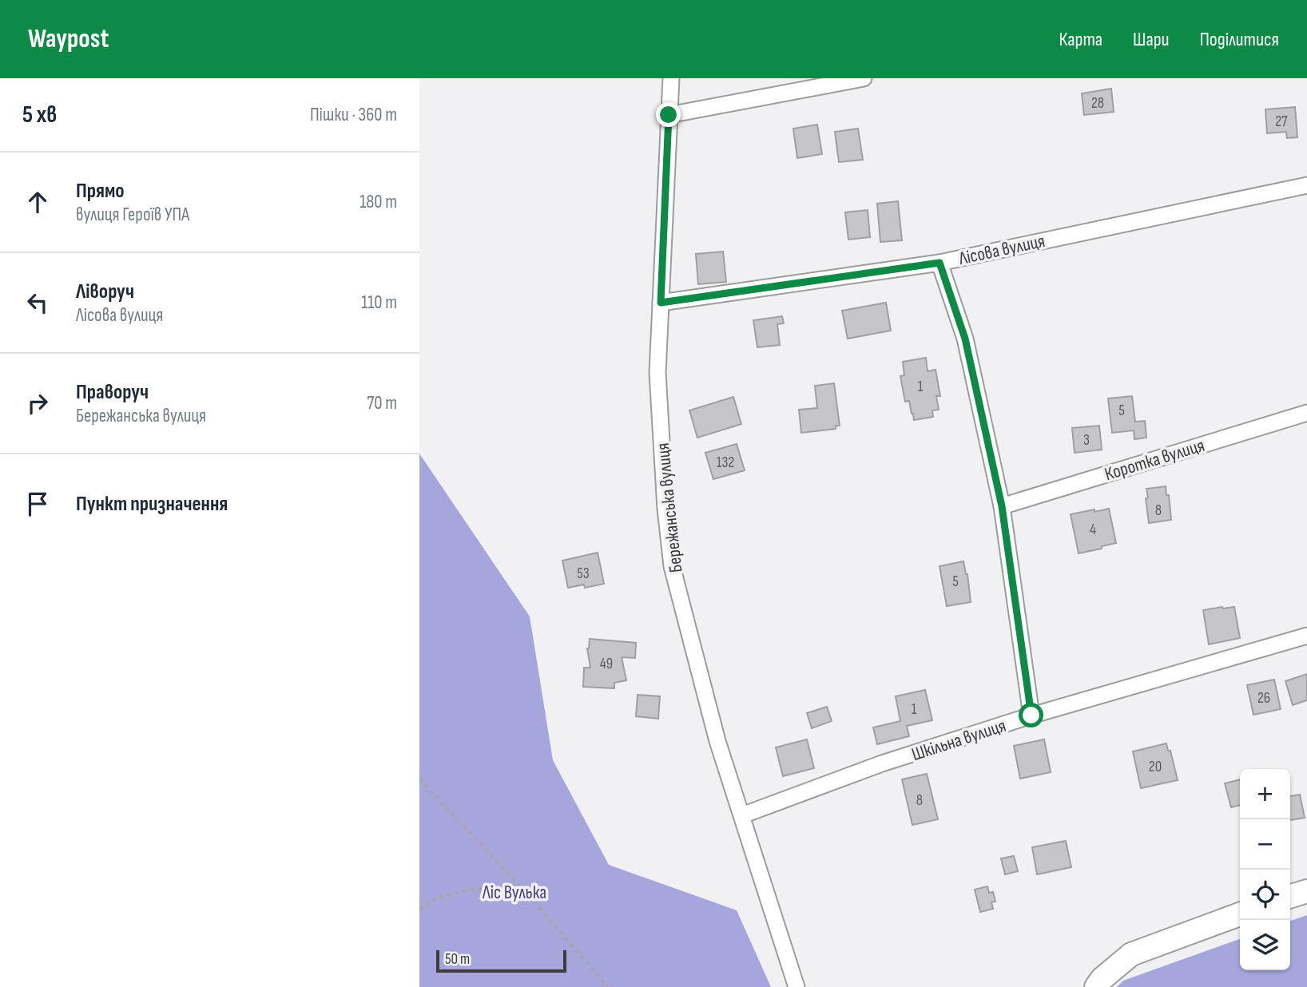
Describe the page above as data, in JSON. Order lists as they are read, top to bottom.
{
  "streets": {
    "street": [
      "Лісова вулиця",
      "Коротка вулиця",
      "Бережанська вулиця",
      "Шкільна вулиця"
    ]
  },
  "crossings": [
    ["Лісова вулиця", "Бережанська вулиця"],
    ["Бережанська вулиця", "Шкільна вулиця"]
  ],
  "parks": ["Ліс Вулька"],
  "house_numbers": [
    "28",
    "27",
    "1",
    "5",
    "3",
    "132",
    "8",
    "4",
    "53",
    "5",
    "49",
    "26",
    "1",
    "20",
    "8"
  ],
  "scale_bar": "50 m",
  "page": {
    "header": "Waypost",
    "nav": ["Карта", "Шари", "Поділитися"],
    "heading": ["5 хв", "Пішки · 360 m"],
    "list": [
      ["Прямо", "вулиця Героїв УПА", "180 m"],
      ["Ліворуч", "Лісова вулиця", "110 m"],
      ["Праворуч", "Бережанська вулиця", "70 m"],
      "Пункт призначення"
    ],
    "map_buttons": ["+", "−"],
    "scale": "50 m"
  }
}
